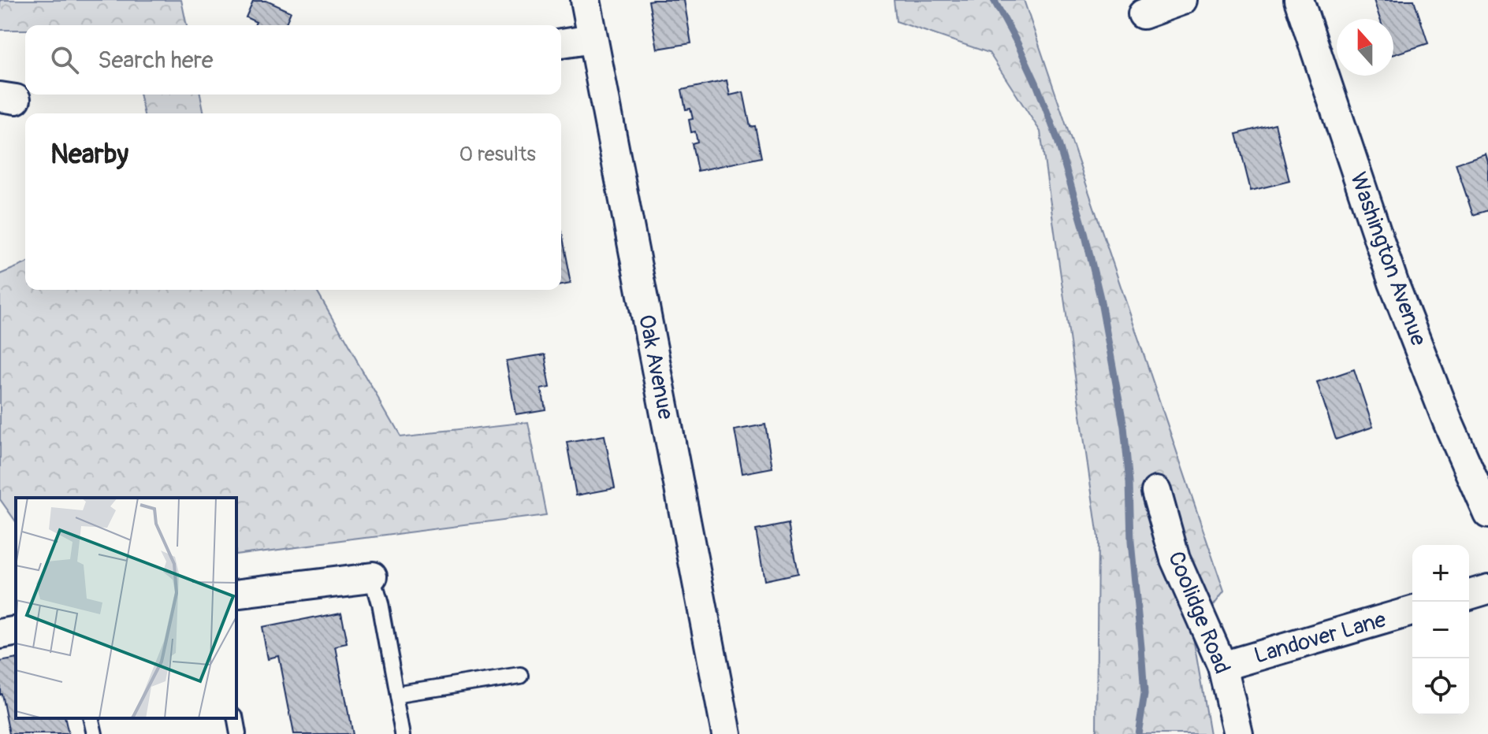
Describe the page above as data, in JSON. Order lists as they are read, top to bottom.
{
  "streets": {
    "street": [
      "Washington Avenue",
      "Oak Avenue",
      "Coolidge Road",
      "Landover Lane"
    ]
  },
  "crossings": [
    ["Coolidge Road", "Landover Lane"]
  ],
  "north": "top",
  "page": {
    "search": "Search here",
    "heading": ["Nearby", "0 results"],
    "map_buttons": ["+", "−"]
  }
}
